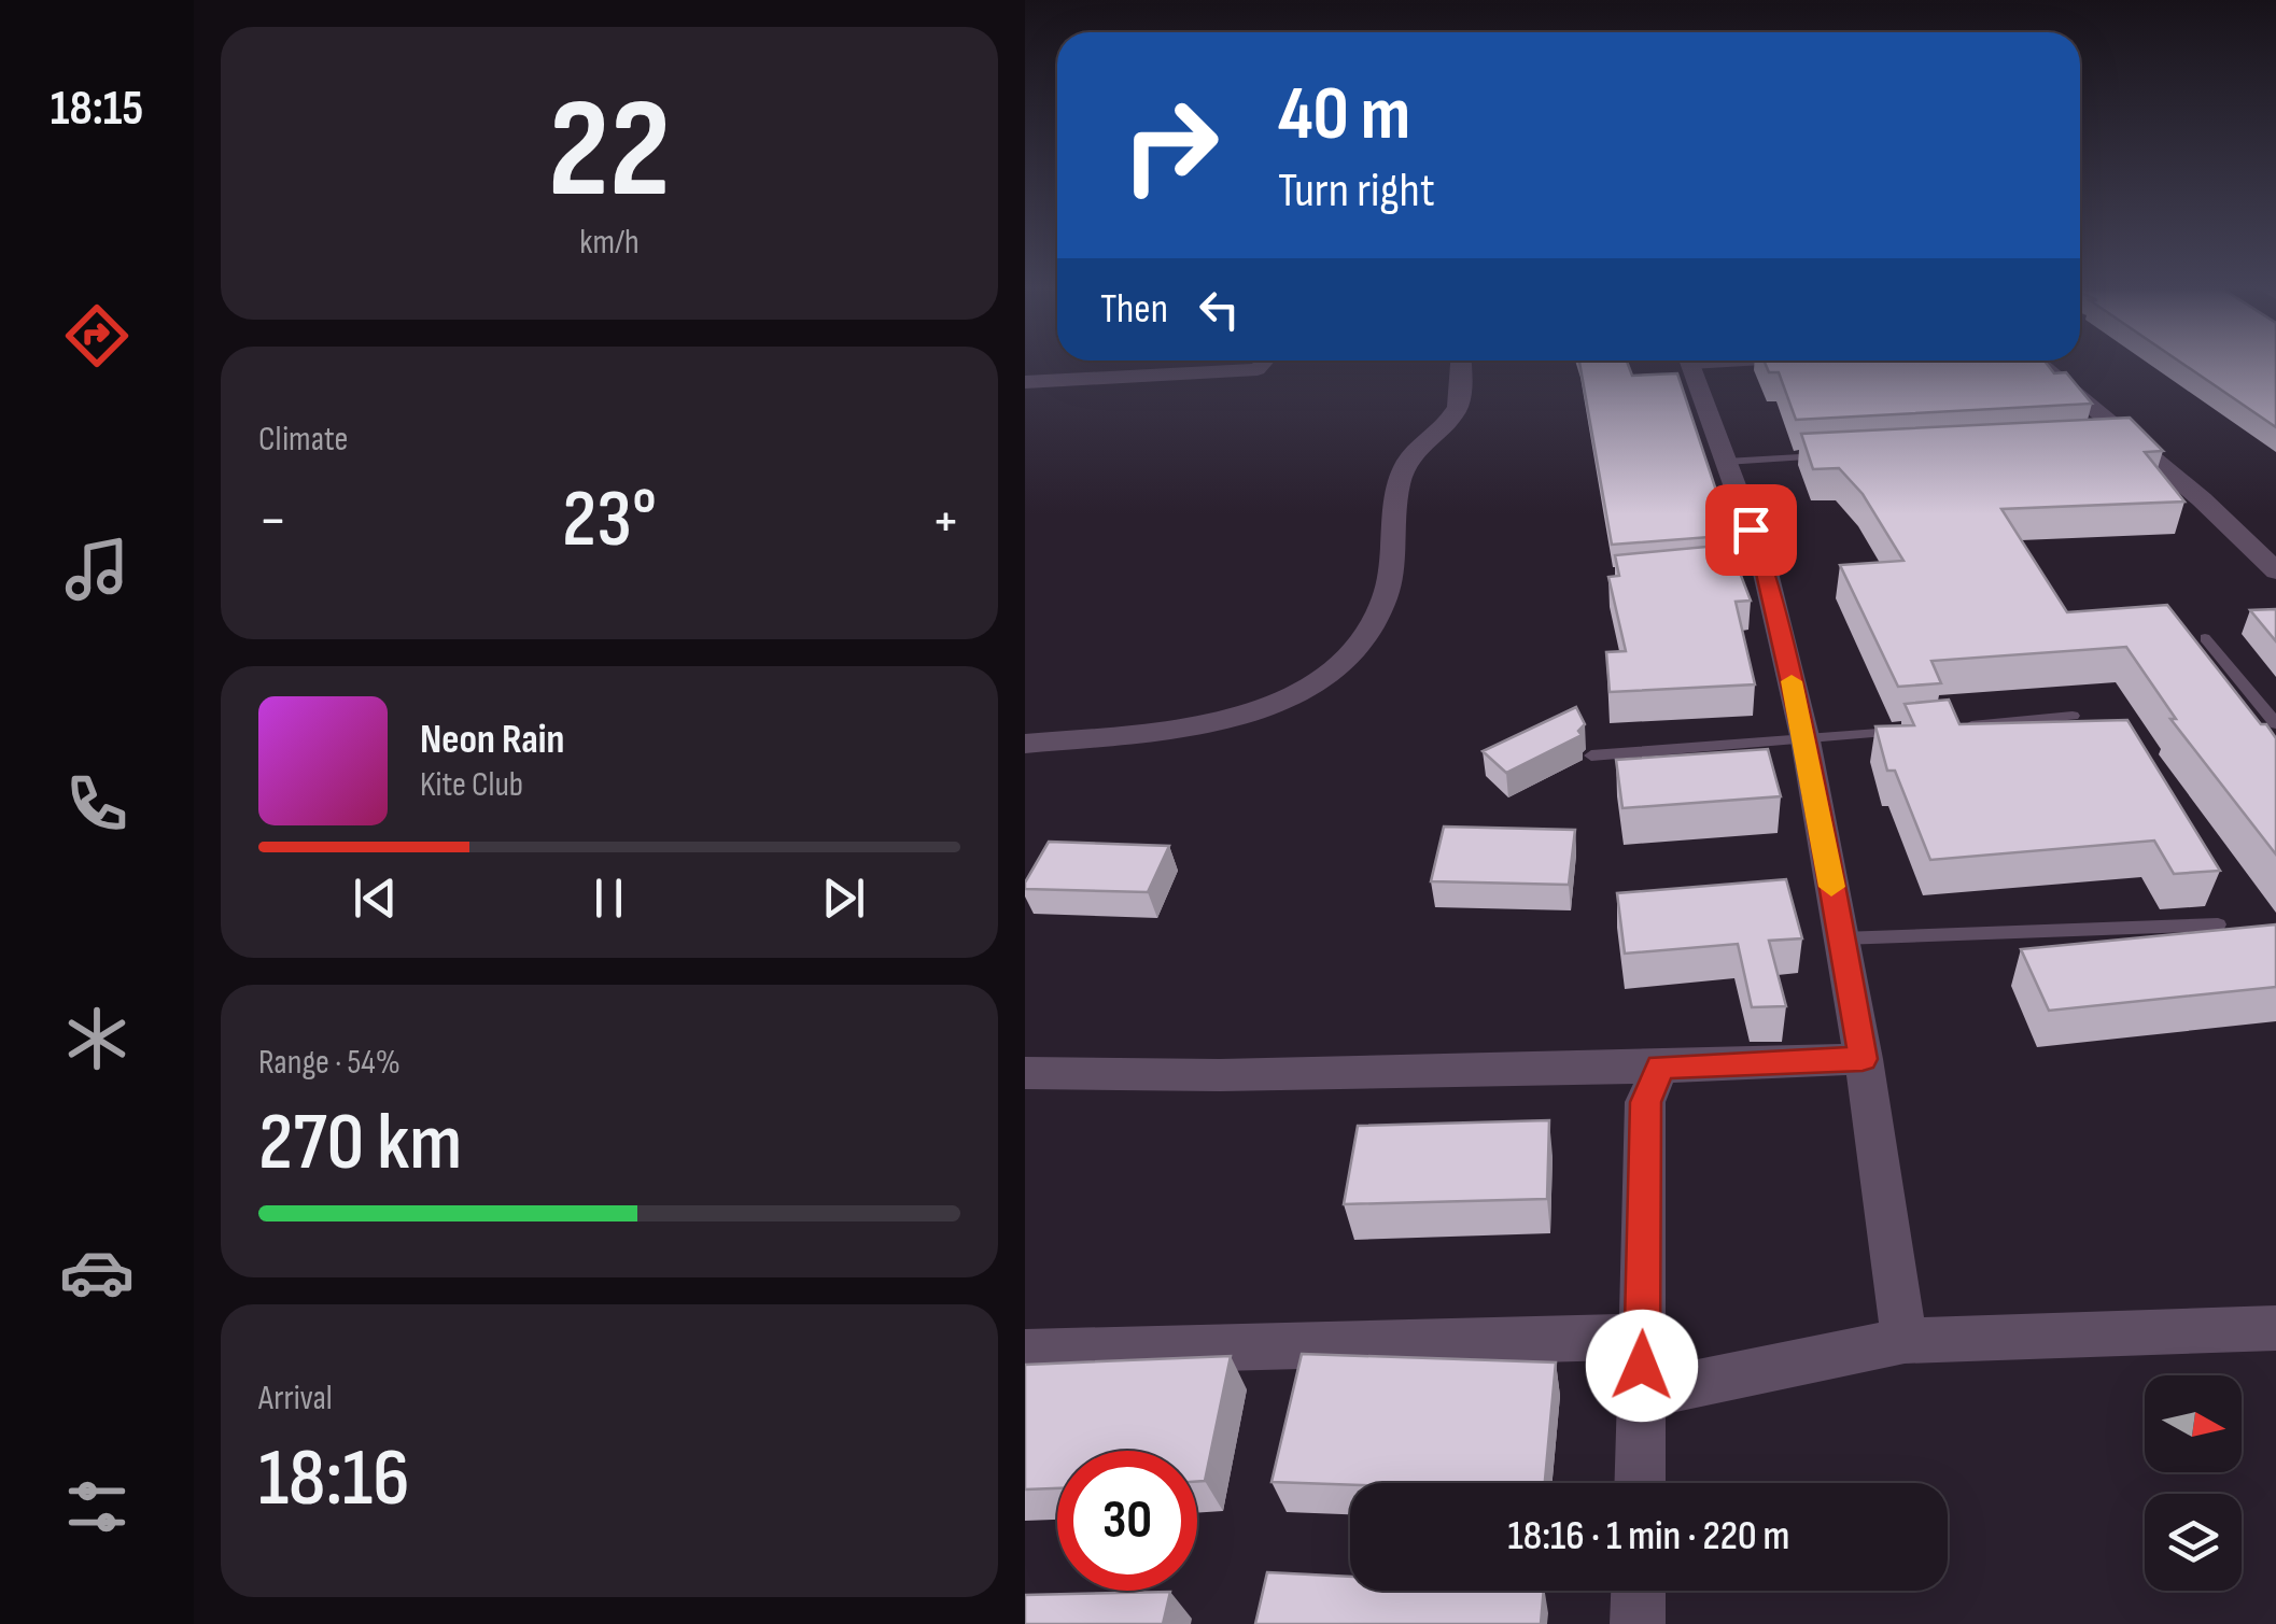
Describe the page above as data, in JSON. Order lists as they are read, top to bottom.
{
  "north": "right",
  "page": {
    "tabs": "18:15",
    "tile": [
      ["22", "km/h"],
      "Climate",
      ["Range · 54%", "270 km"],
      ["Arrival", "18:16"]
    ],
    "turn": ["40 m", "Turn right"],
    "then": "Then",
    "heat": ["−", "23°", "+"],
    "song": ["Neon Rain", "Kite Club"],
    "limit": "30",
    "trip": "18:16 · 1 min · 220 m"
  }
}
